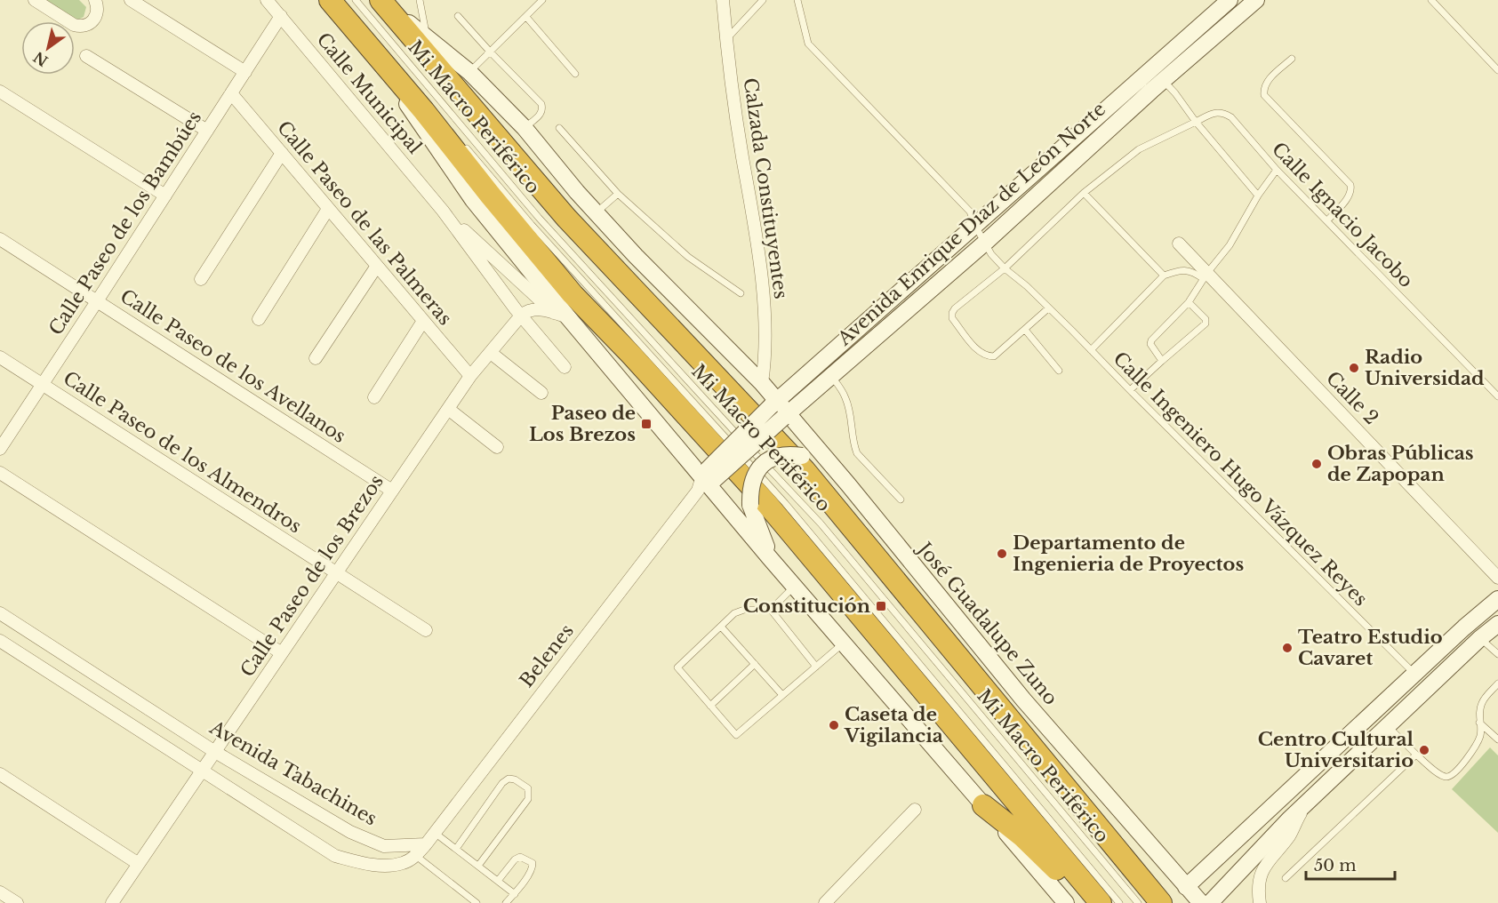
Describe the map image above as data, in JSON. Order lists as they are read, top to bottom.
{
  "streets": {
    "main road": ["Avenida Enrique Díaz de León Norte", "José Guadalupe Zuno"],
    "street": [
      "Calle Municipal",
      "Calzada Constituyentes",
      "Calle Paseo de los Bambúes",
      "Calle Paseo de las Palmeras",
      "Calle Paseo de los Avellanos",
      "Calle 2",
      "Calle Paseo de los Almendros",
      "Calle Paseo de los Brezos",
      "Belenes",
      "Avenida Tabachines"
    ],
    "lane": ["Mi Macro Periférico", "Calle Ignacio Jacobo", "Calle Ingeniero Hugo Vázquez Reyes"]
  },
  "crossings": [
    ["Calle Municipal", "Calle Paseo de los Bambúes"],
    ["Calle Municipal", "Calle Paseo de los Brezos"],
    ["Calzada Constituyentes", "José Guadalupe Zuno"],
    ["Calle Ignacio Jacobo", "Calle Ingeniero Hugo Vázquez Reyes"],
    ["Calle Paseo de los Bambúes", "Calle Paseo de las Palmeras"],
    ["Calle Paseo de los Bambúes", "Calle Paseo de los Avellanos"],
    ["Calle Paseo de los Bambúes", "Calle Paseo de los Almendros"],
    ["Calle Paseo de las Palmeras", "Calle Paseo de los Brezos"],
    ["Avenida Enrique Díaz de León Norte", "Calle Ingeniero Hugo Vázquez Reyes"],
    ["Avenida Enrique Díaz de León Norte", "José Guadalupe Zuno"],
    ["Avenida Enrique Díaz de León Norte", "Belenes"],
    ["Calle Paseo de los Avellanos", "Calle Paseo de los Brezos"],
    ["Calle Paseo de los Almendros", "Calle Paseo de los Brezos"],
    ["Calle Paseo de los Brezos", "Avenida Tabachines"],
    ["Belenes", "Avenida Tabachines"]
  ],
  "places": {
    "other": [
      "Radio Universidad",
      "Obras Públicas de Zapopan",
      "Departamento de Ingenieria de Proyectos",
      "Teatro Estudio Cavaret",
      "Caseta de Vigilancia",
      "Centro Cultural Universitario"
    ],
    "transit": ["Paseo de Los Brezos", "Constitución"]
  },
  "scale_bar": "50 m",
  "north": "bottom left"
}
